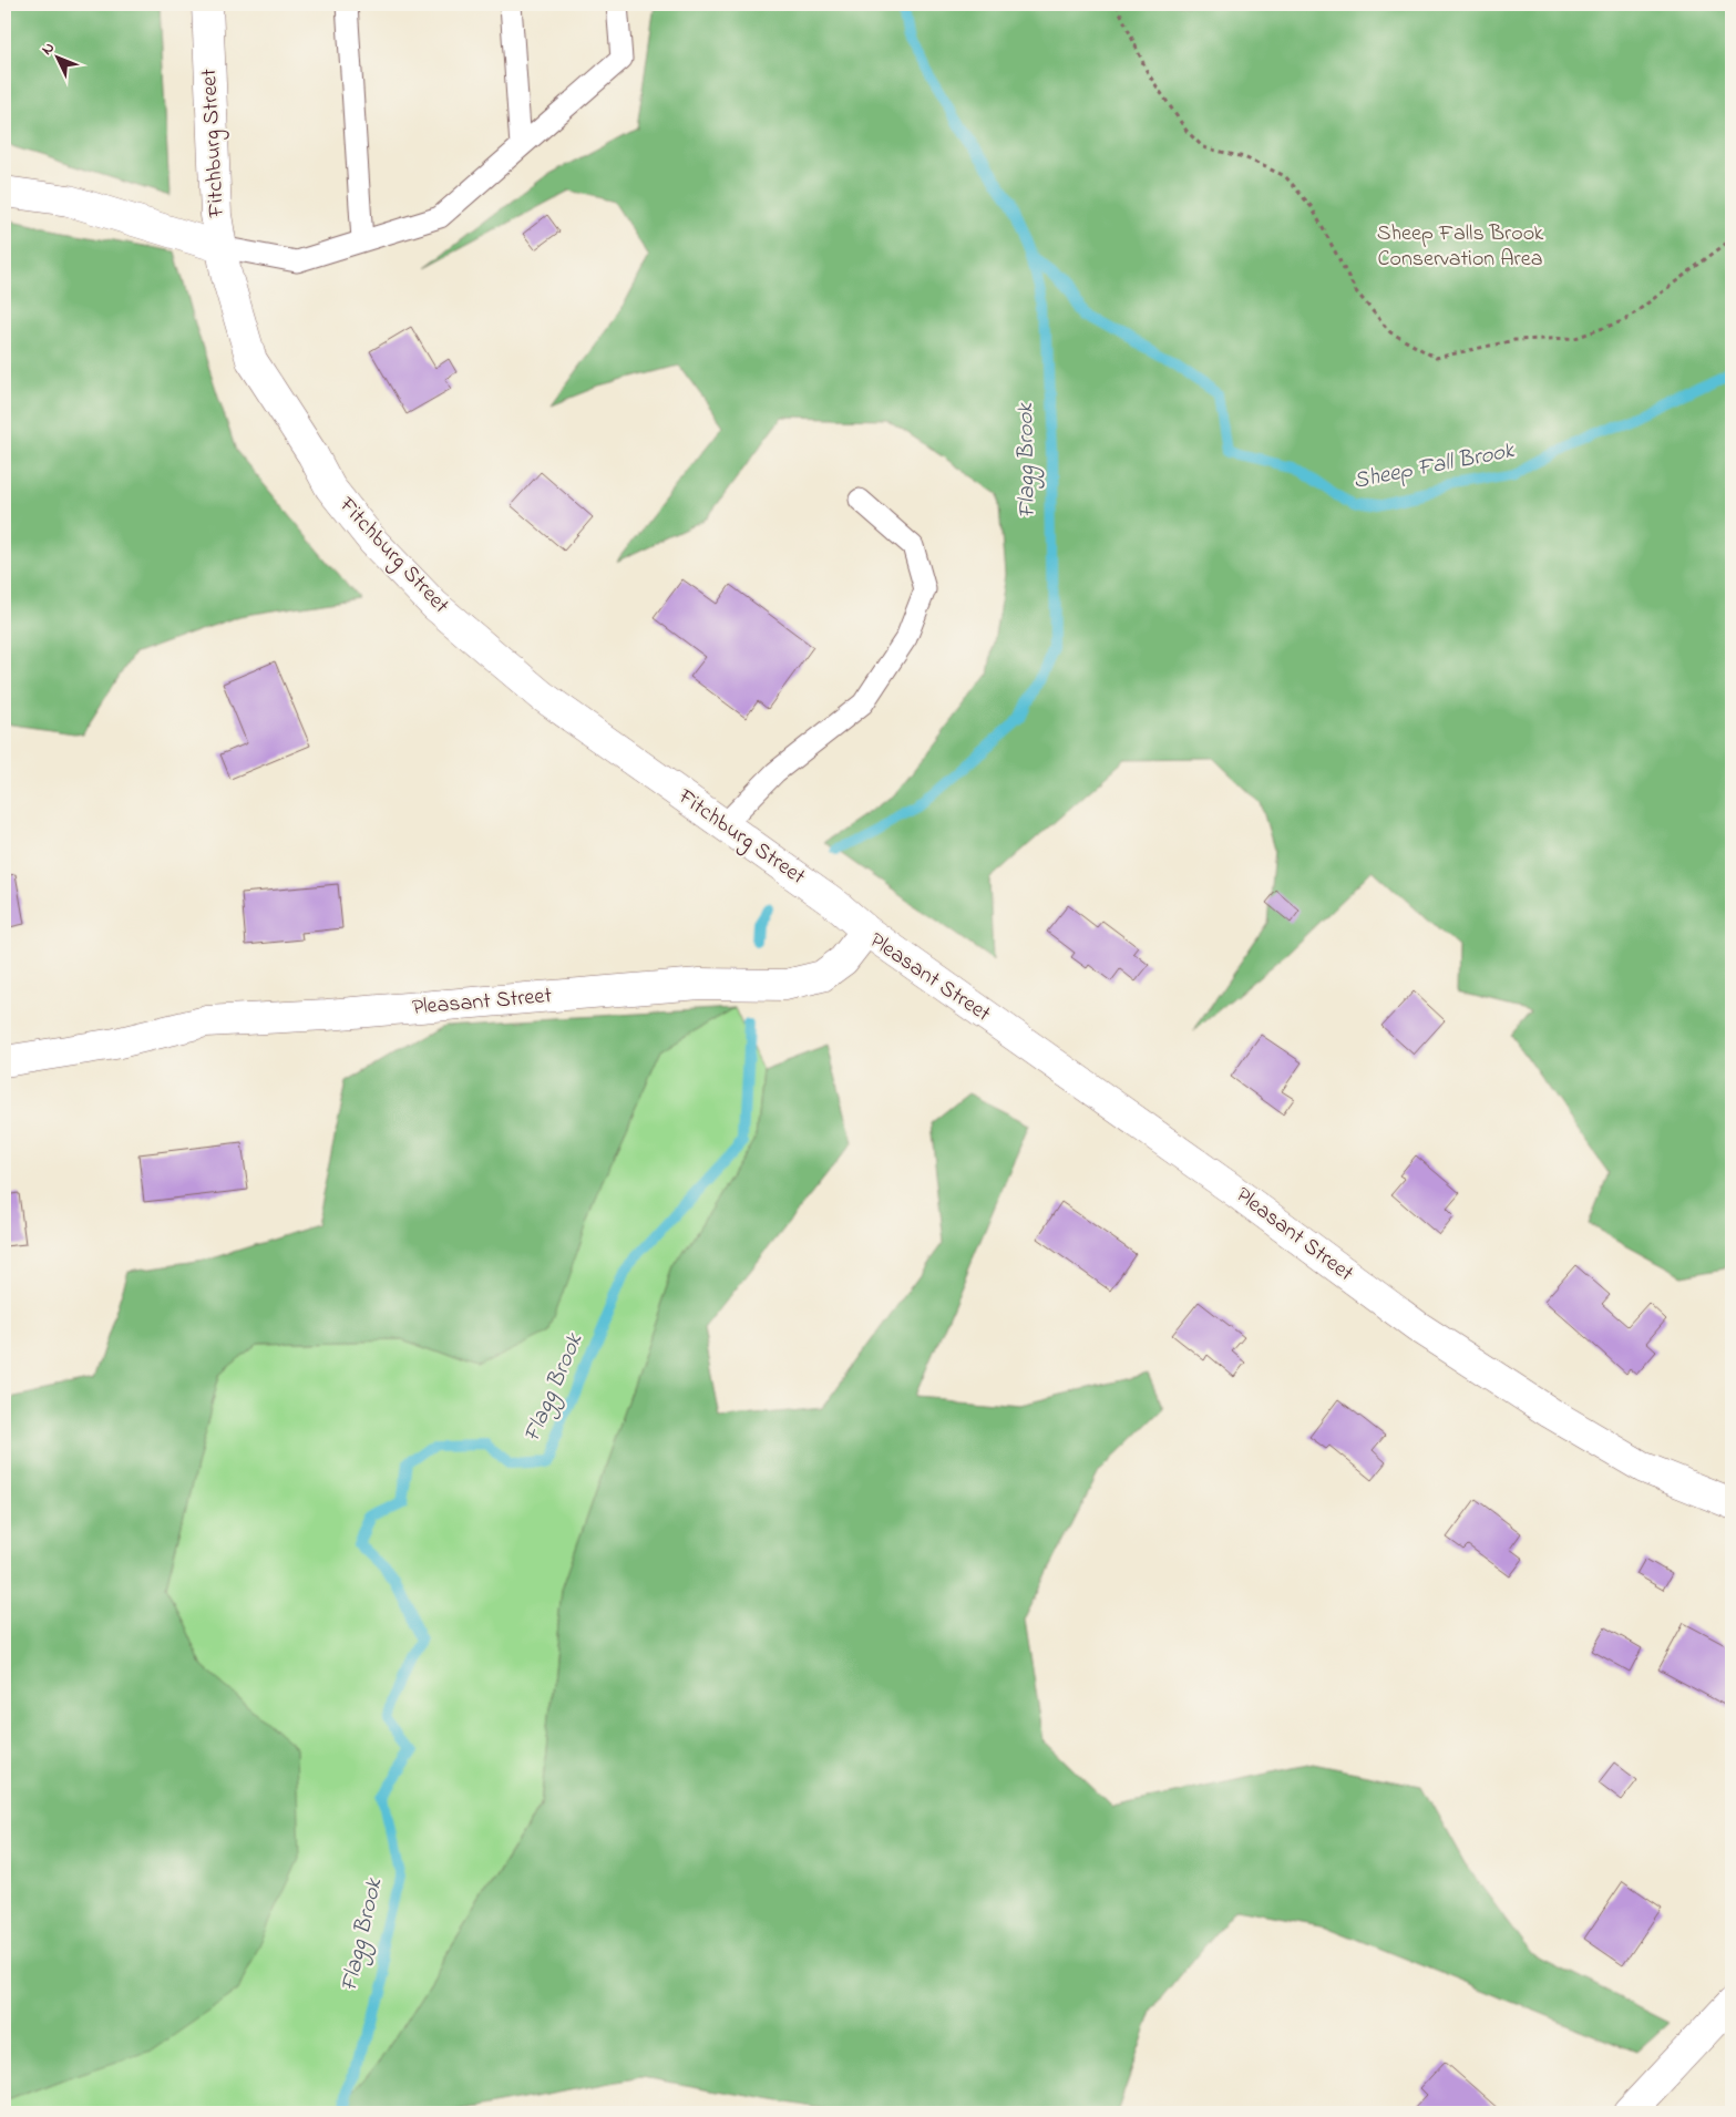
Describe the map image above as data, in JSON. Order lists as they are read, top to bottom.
{
  "streets": {
    "street": ["Fitchburg Street", "Pleasant Street"]
  },
  "crossings": [
    ["Fitchburg Street", "Pleasant Street"]
  ],
  "water": ["Flagg Brook", "Sheep Fall Brook"],
  "parks": ["Sheep Falls Brook Conservation Area"],
  "north": "top left"
}
